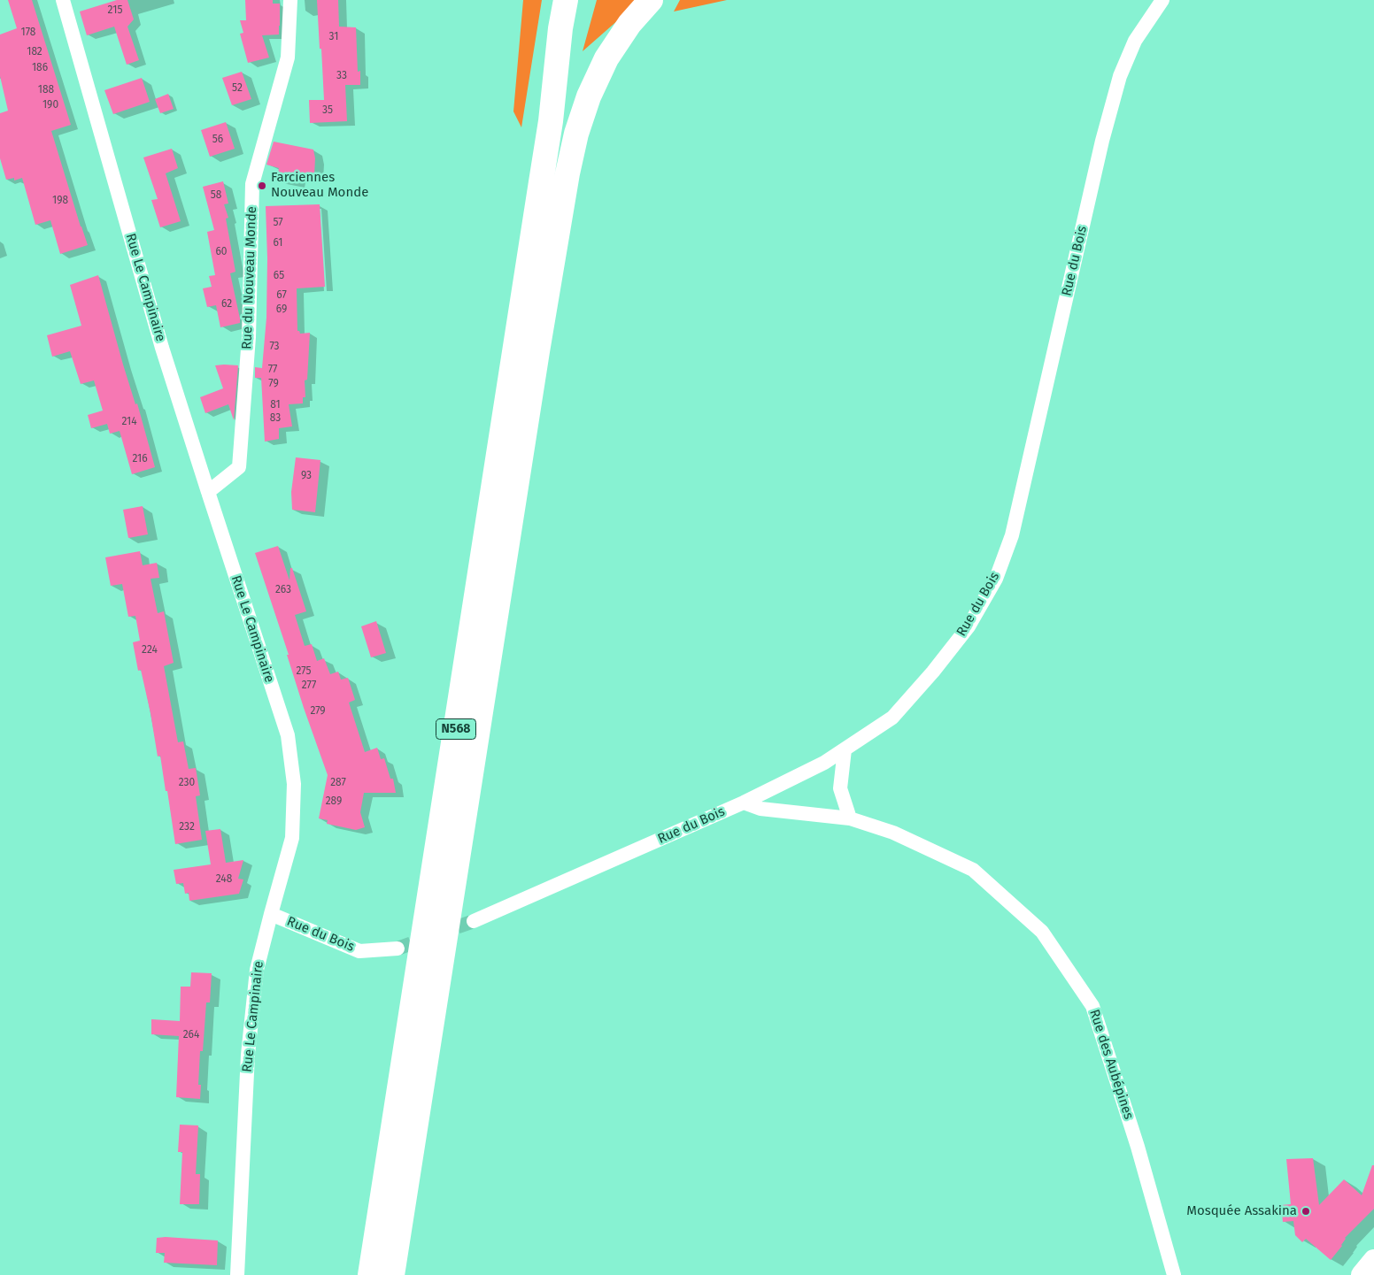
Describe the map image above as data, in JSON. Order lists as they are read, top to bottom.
{
  "streets": {
    "highway": ["N568"],
    "street": [
      "Rue du Bois",
      "Rue du Nouveau Monde",
      "Rue Le Campinaire",
      "Rue des Aubépines"
    ]
  },
  "crossings": [
    ["Rue du Bois", "Rue Le Campinaire"],
    ["Rue du Bois", "Rue des Aubépines"],
    ["Rue du Nouveau Monde", "Rue Le Campinaire"]
  ],
  "places": ["Farciennes Nouveau Monde", "Mosquée Assakina"],
  "house_numbers": [
    "215",
    "178",
    "31",
    "182",
    "186",
    "33",
    "52",
    "188",
    "190",
    "35",
    "56",
    "58",
    "198",
    "57",
    "61",
    "60",
    "65",
    "67",
    "62",
    "69",
    "73",
    "77",
    "79",
    "81",
    "83",
    "214",
    "216",
    "93",
    "263",
    "224",
    "275",
    "277",
    "279",
    "230",
    "287",
    "289",
    "232",
    "248",
    "264"
  ]
}
